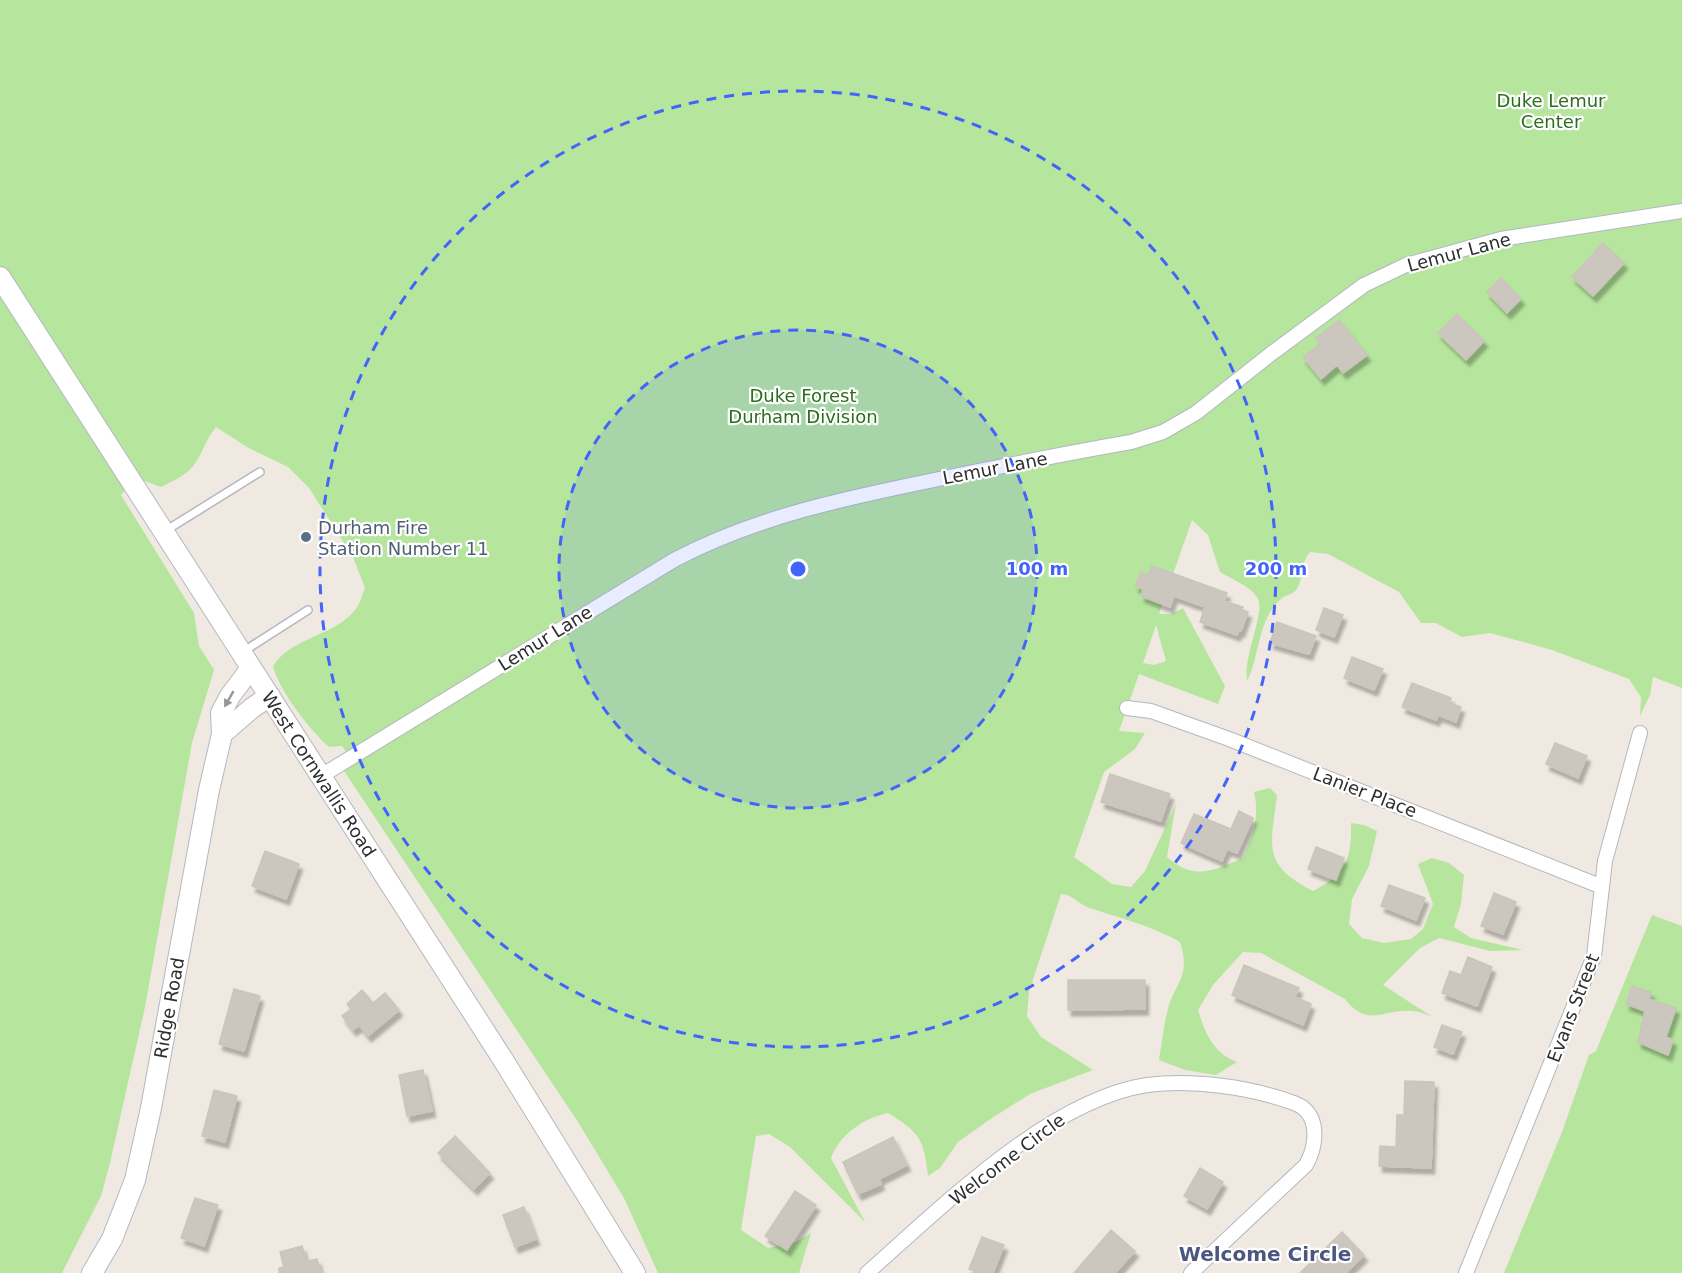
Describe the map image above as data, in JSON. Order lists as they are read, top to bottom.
{
  "streets": {
    "street": [
      "Lemur Lane",
      "West Cornwallis Road",
      "Lanier Place",
      "Ridge Road",
      "Evans Street",
      "Welcome Circle"
    ]
  },
  "crossings": [
    ["Lemur Lane", "West Cornwallis Road"],
    ["West Cornwallis Road", "Ridge Road"],
    ["Lanier Place", "Evans Street"]
  ],
  "districts": ["Welcome Circle"],
  "parks": ["Duke Lemur Center", "Duke Forest Durham Division"],
  "places": ["Durham Fire Station Number 11"],
  "rings": ["100 m", "200 m"]
}
